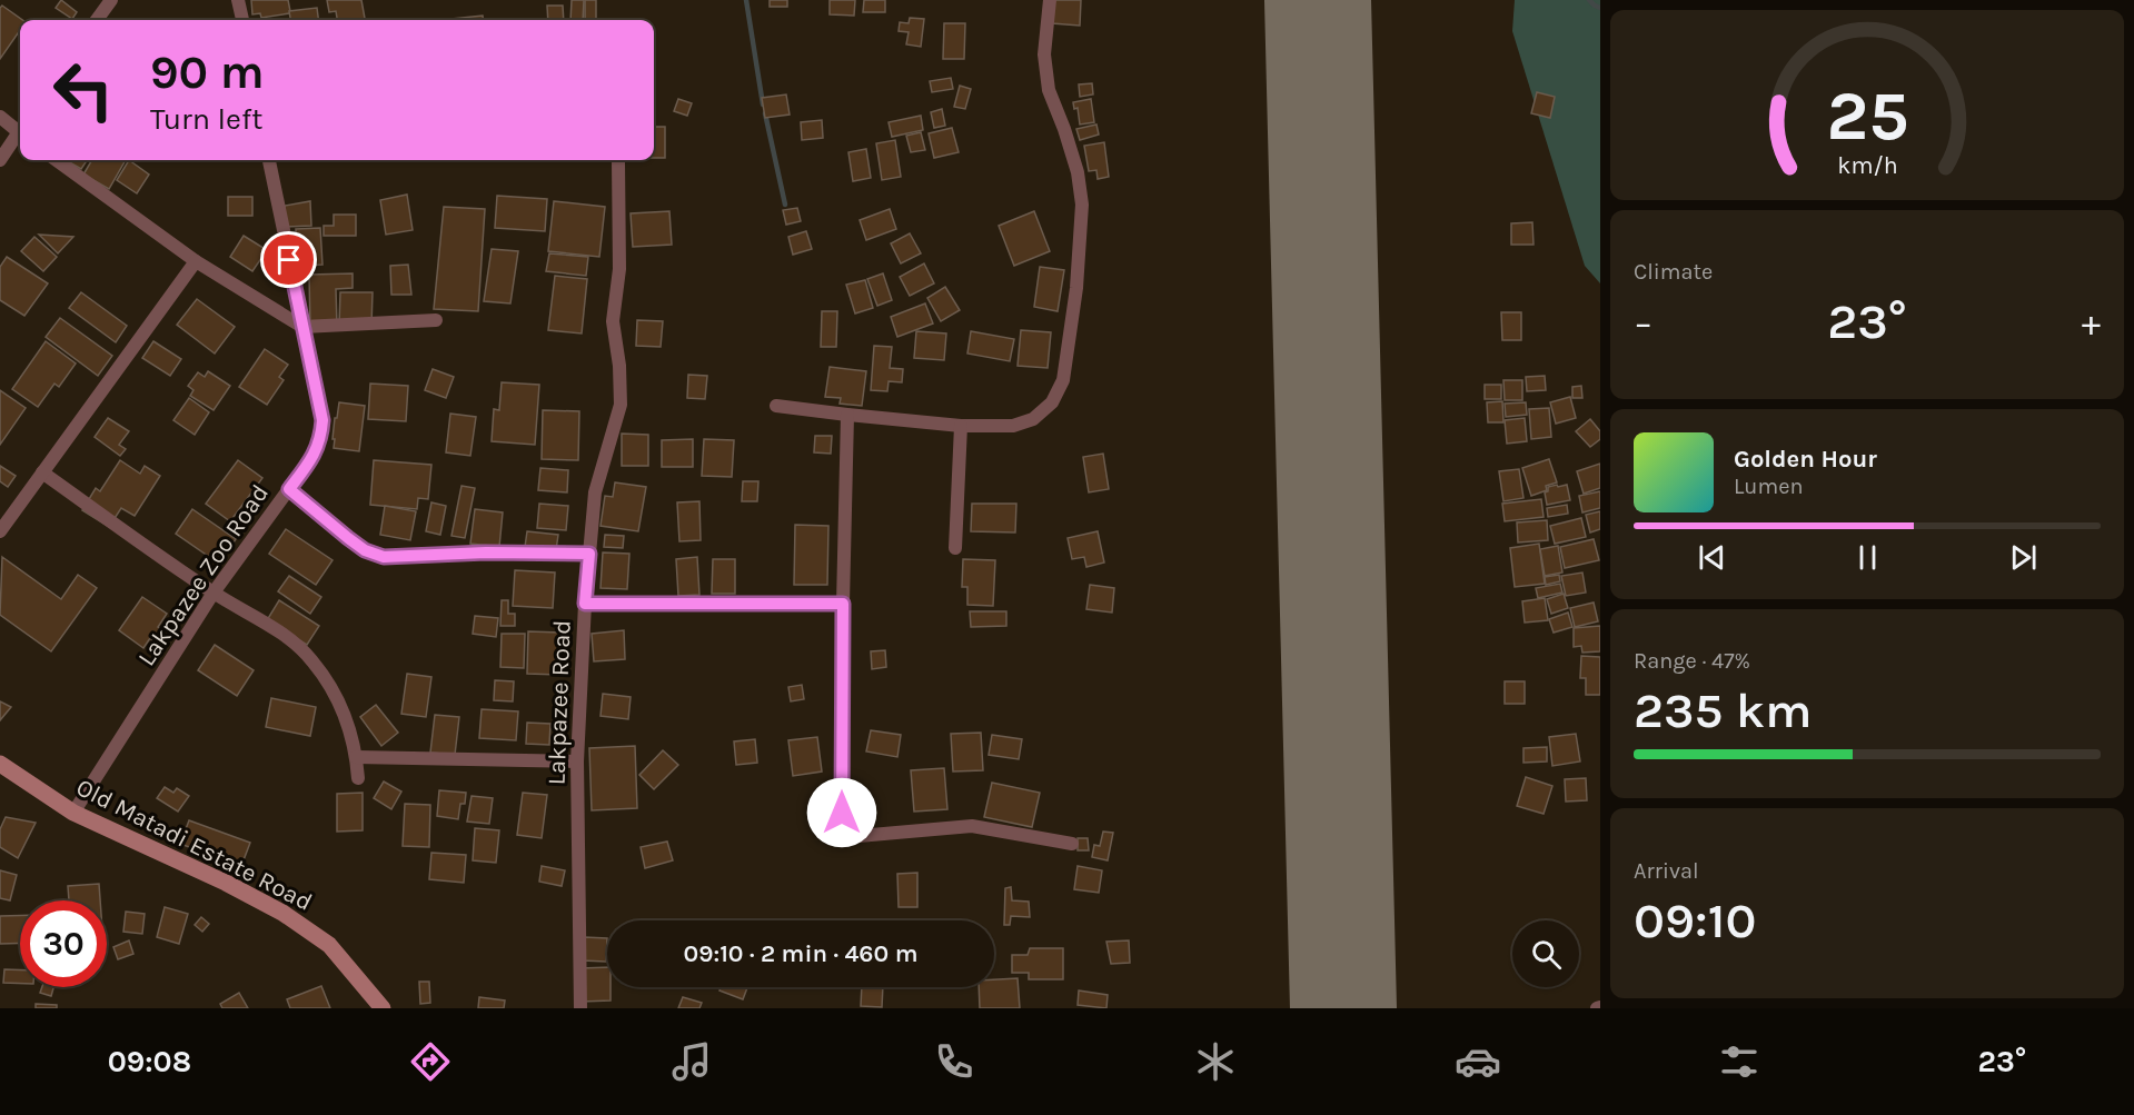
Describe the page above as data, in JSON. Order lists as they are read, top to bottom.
{
  "streets": {
    "street": ["Lakpazee Zoo Road", "Lakpazee Road", "Old Matadi Estate Road"]
  },
  "crossings": [
    ["Lakpazee Zoo Road", "Old Matadi Estate Road"]
  ],
  "page": {
    "turn": ["90 m", "Turn left"],
    "tile": [
      "Climate",
      ["Range · 47%", "235 km"],
      ["Arrival", "09:10"]
    ],
    "heat": ["−", "23°", "+"],
    "song": ["Golden Hour", "Lumen"],
    "limit": "30",
    "trip": "09:10 · 2 min · 460 m",
    "tabs": ["09:08", "23°"],
    "gauge": ["25", "km/h"]
  }
}
